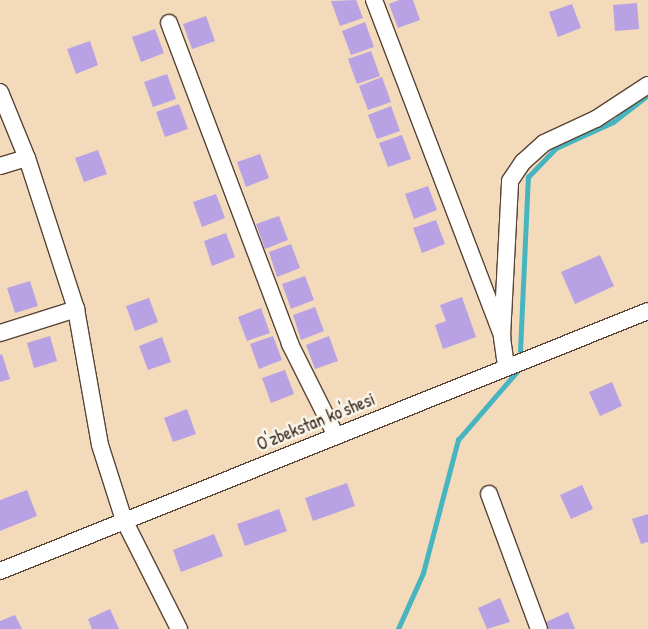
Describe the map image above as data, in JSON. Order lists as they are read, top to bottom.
{
  "streets": {
    "street": ["O'zbekstan ko'shesi"]
  }
}
